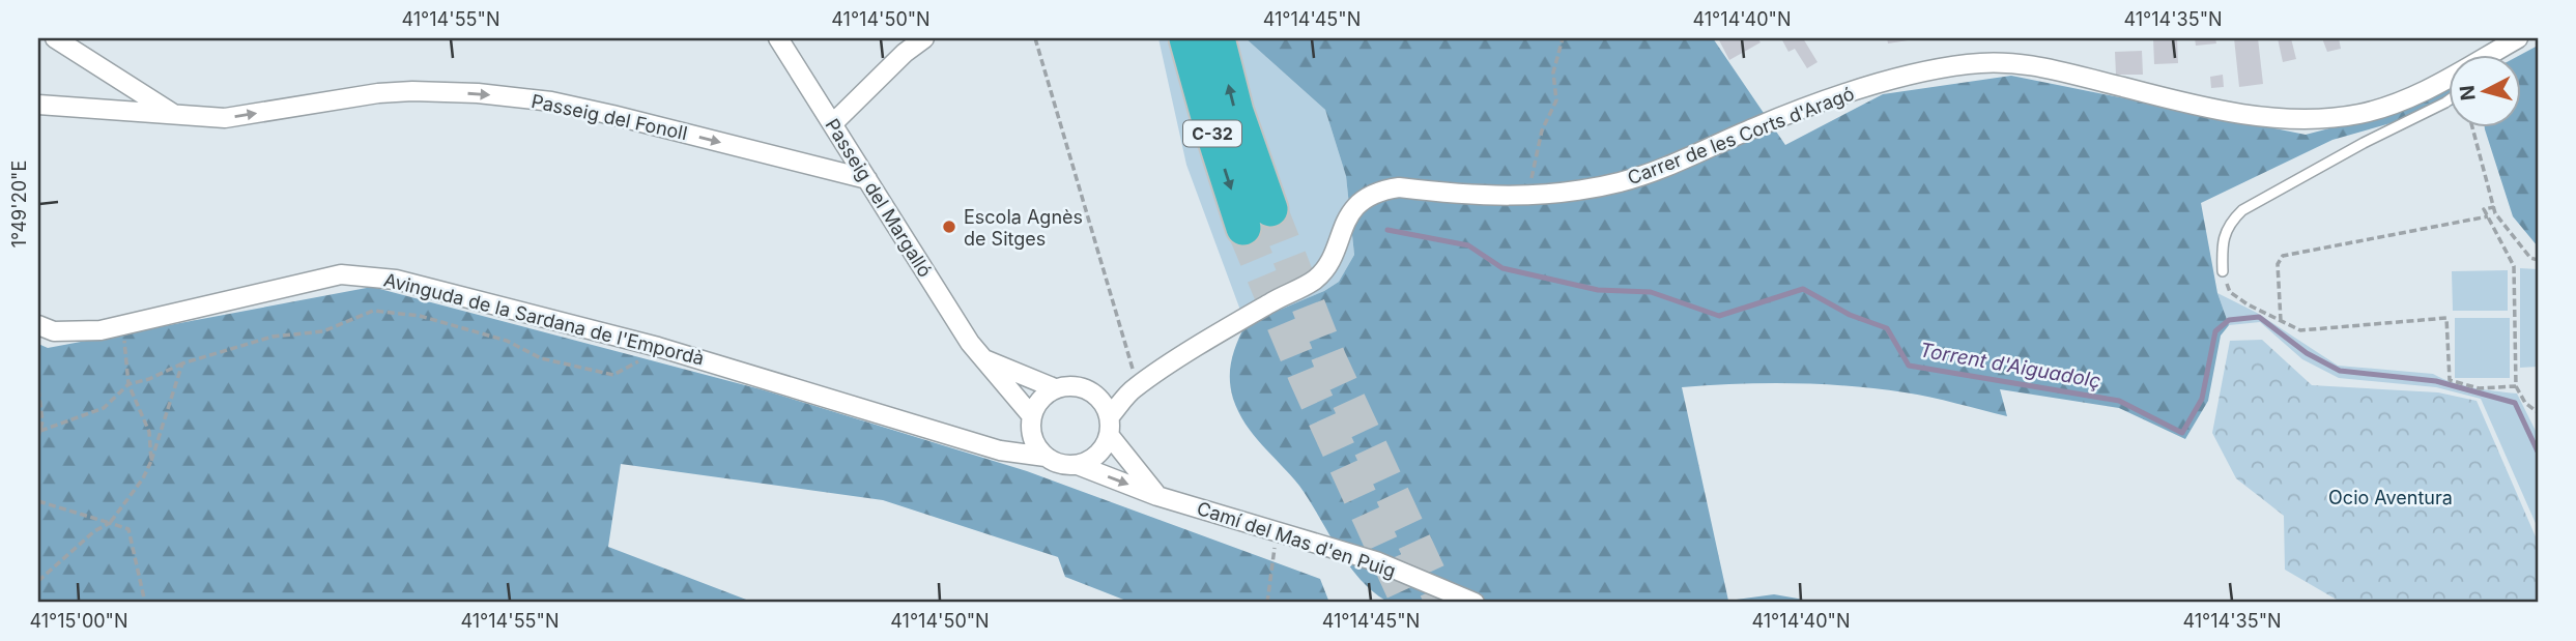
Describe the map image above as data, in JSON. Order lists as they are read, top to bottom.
{
  "streets": {
    "highway": ["C-32"],
    "street": [
      "Passeig del Fonoll",
      "Carrer de les Corts d'Aragó",
      "Passeig del Margalló",
      "Avinguda de la Sardana de l'Empordà",
      "Camí del Mas d'en Puig"
    ]
  },
  "crossings": [
    ["Passeig del Fonoll", "Passeig del Margalló"],
    ["Passeig del Margalló", "Avinguda de la Sardana de l'Empordà"],
    ["Passeig del Margalló", "Camí del Mas d'en Puig"],
    ["Avinguda de la Sardana de l'Empordà", "Camí del Mas d'en Puig"]
  ],
  "one_way": ["Passeig del Fonoll"],
  "water": ["Torrent d'Aiguadolç"],
  "parks": ["Ocio Aventura"],
  "places": ["Escola Agnès de Sitges"],
  "north": "left",
  "coordinates": [
    "41°14'55\"N",
    "41°14'50\"N",
    "41°14'45\"N",
    "41°14'40\"N",
    "41°14'35\"N",
    "1°49'20\"E",
    "41°15'00\"N"
  ]
}
